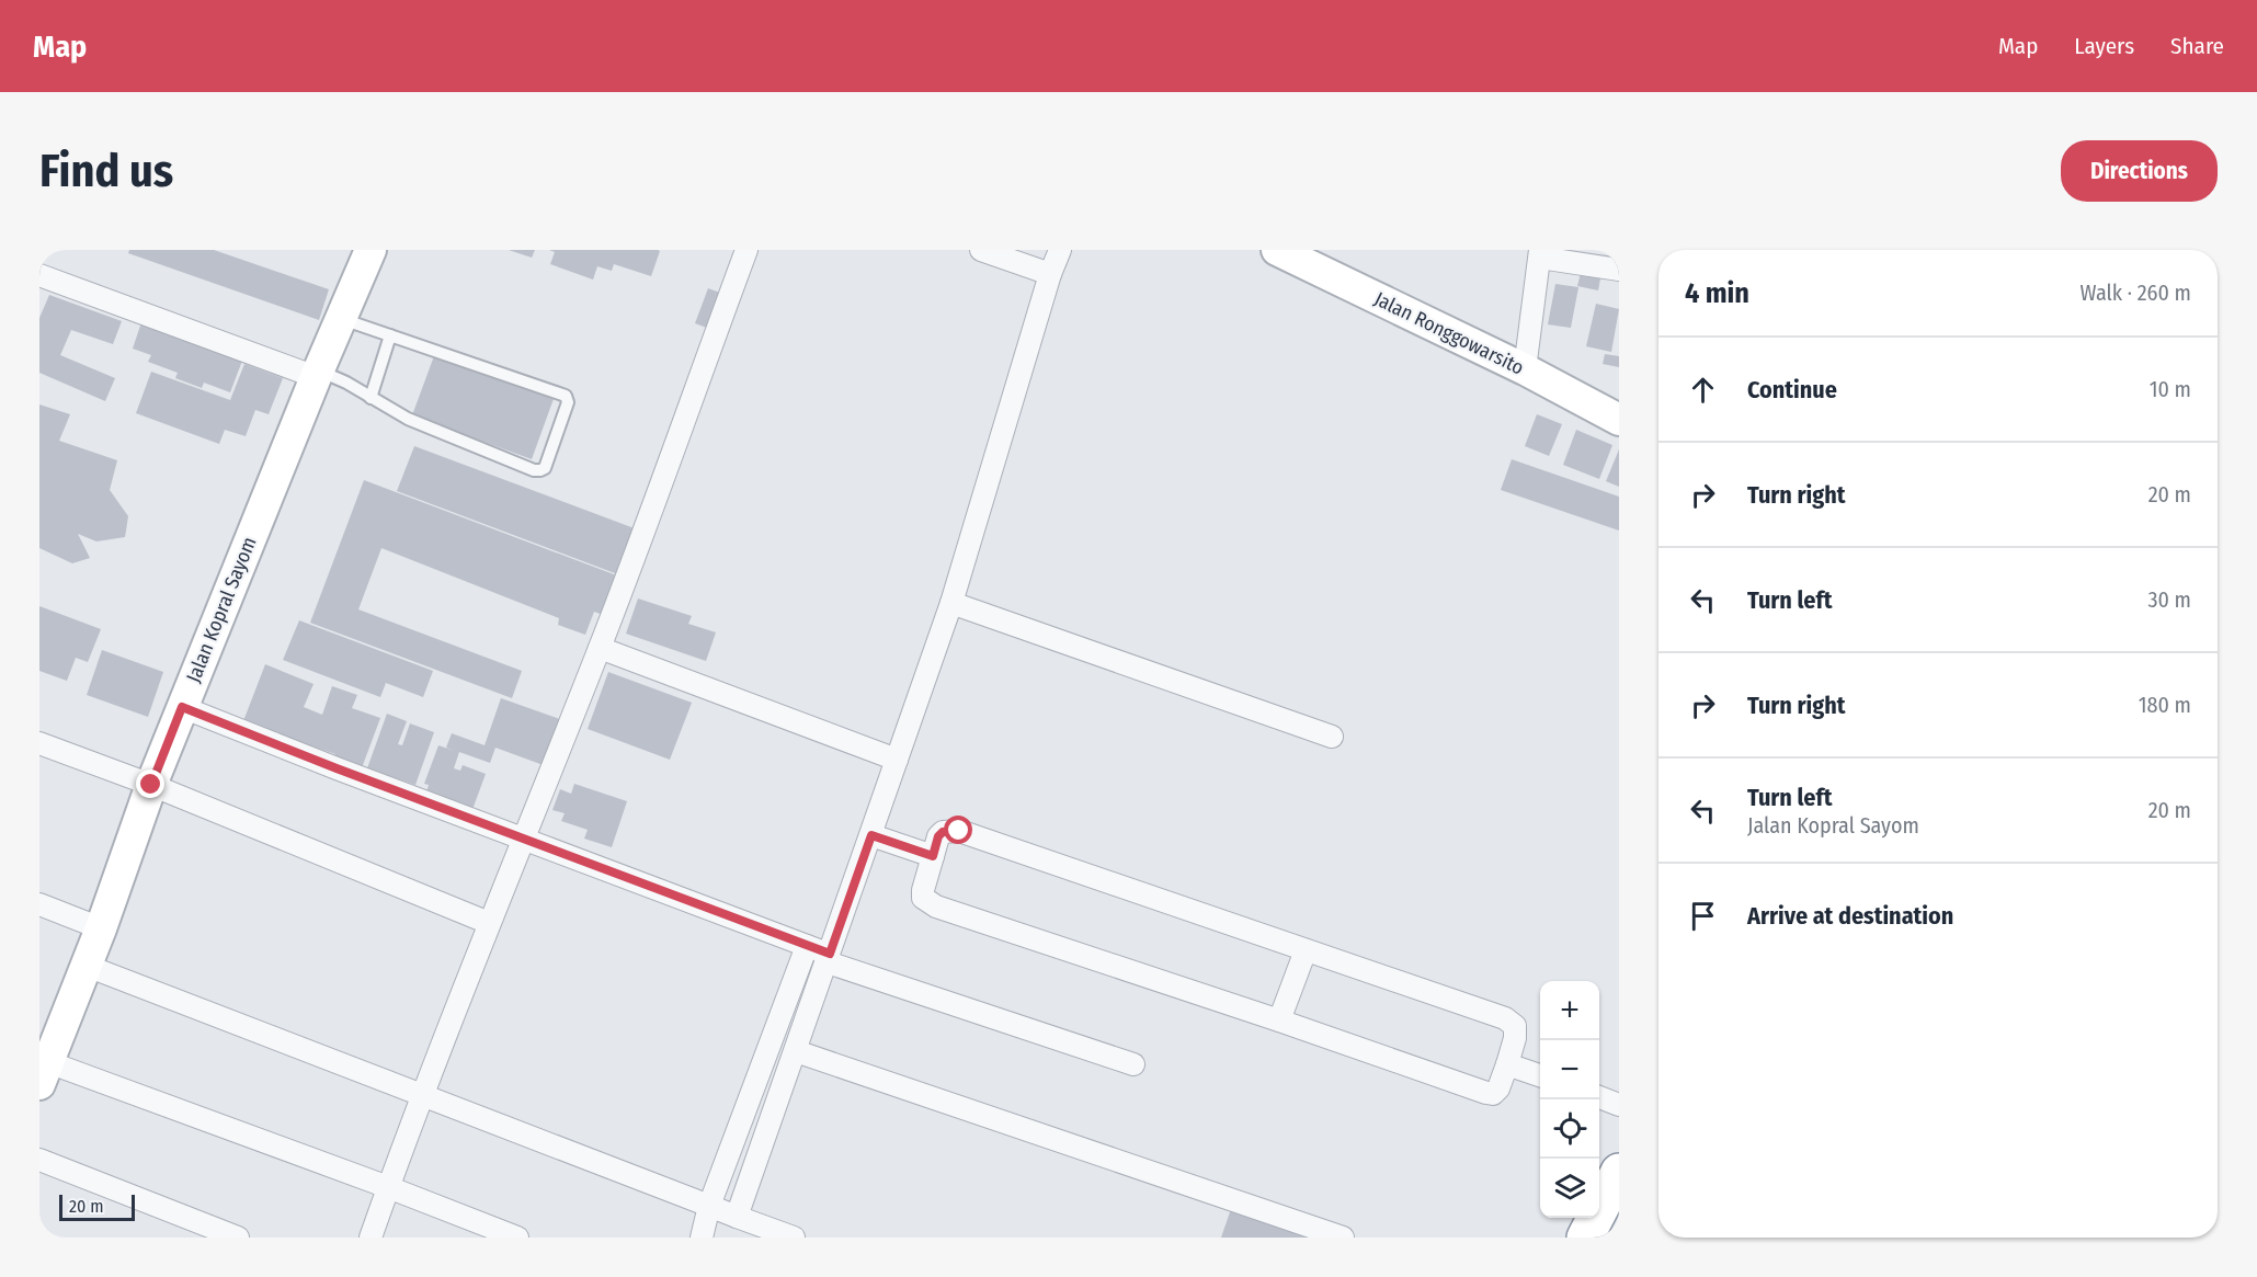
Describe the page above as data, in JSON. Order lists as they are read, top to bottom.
{
  "streets": {
    "street": ["Jalan Ronggowarsito", "Jalan Kopral Sayom"]
  },
  "scale_bar": "20 m",
  "page": {
    "header": "Map",
    "nav": ["Map", "Layers", "Share"],
    "buttons": "Directions",
    "title": "Find us",
    "heading": ["4 min", "Walk · 260 m"],
    "list": [
      ["Continue", "10 m"],
      ["Turn right", "20 m"],
      ["Turn left", "30 m"],
      ["Turn right", "180 m"],
      ["Turn left", "Jalan Kopral Sayom", "20 m"],
      "Arrive at destination"
    ],
    "map_buttons": ["+", "−"],
    "scale": "20 m"
  }
}
